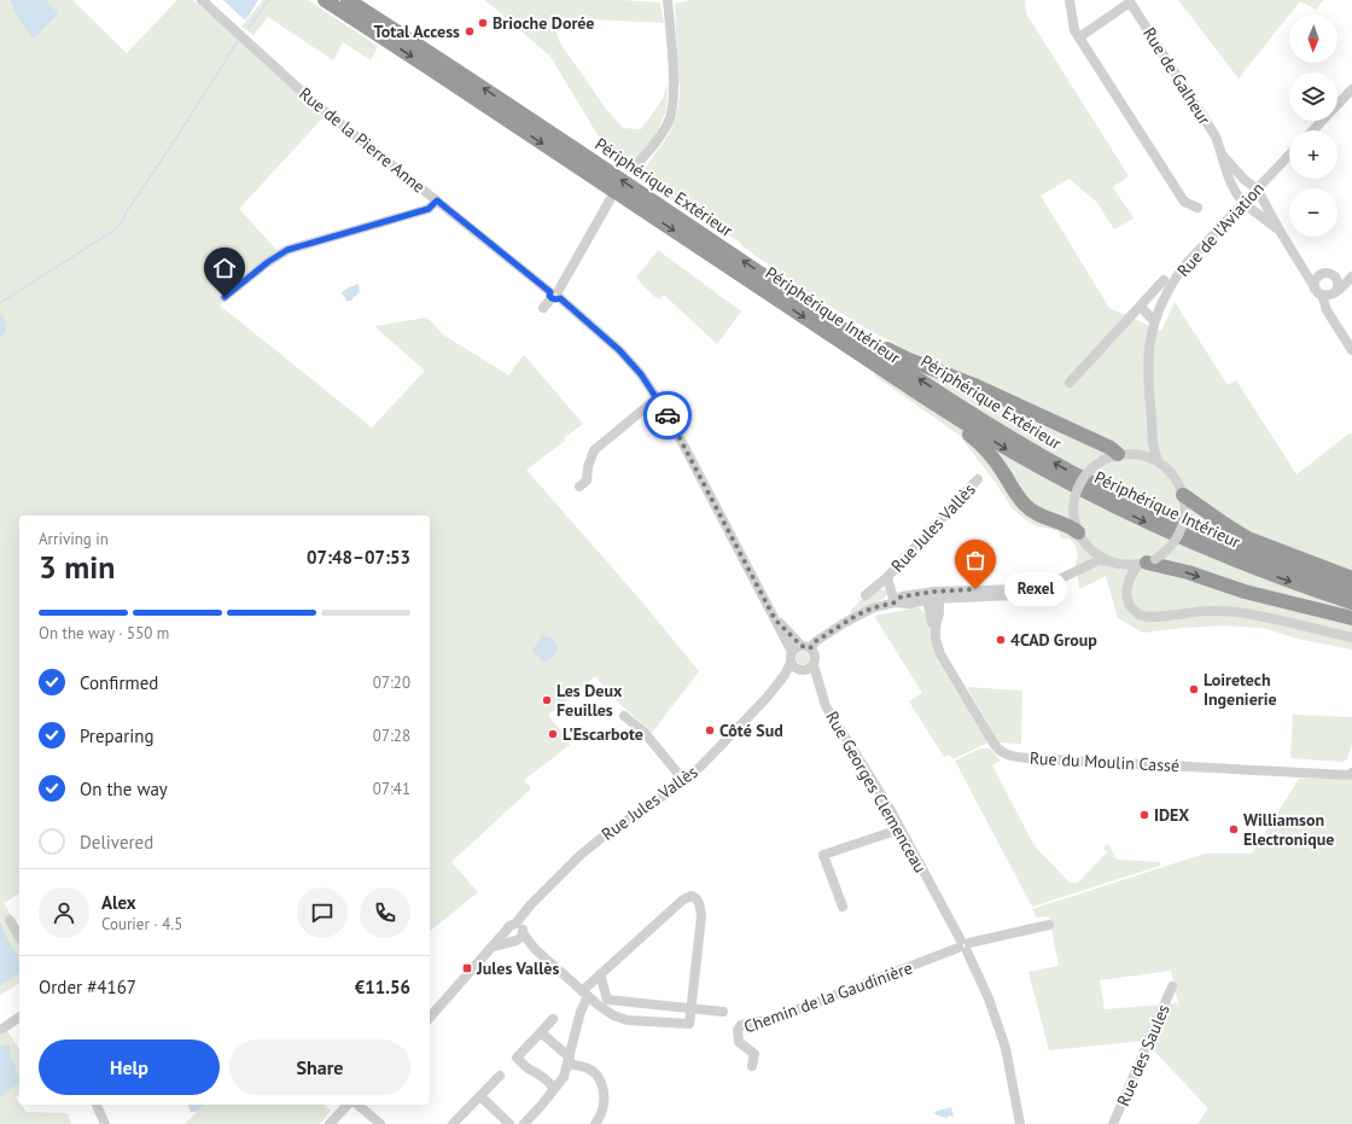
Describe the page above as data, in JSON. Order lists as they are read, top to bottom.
{
  "streets": {
    "highway": ["Périphérique Extérieur", "Périphérique Intérieur"],
    "street": [
      "Rue de Galheur",
      "Rue de la Pierre Anne",
      "Rue de l'Aviation",
      "Rue Jules Vallès",
      "Rue du Moulin Cassé",
      "Rue Georges Clemenceau",
      "Chemin de la Gaudinière",
      "Rue des Saules"
    ]
  },
  "crossings": [
    ["Rue de Galheur", "Rue de l'Aviation"],
    ["Rue de la Pierre Anne", "Rue Jules Vallès"],
    ["Rue de l'Aviation", "Rue Jules Vallès"],
    ["Rue Jules Vallès", "Rue du Moulin Cassé"],
    ["Rue Jules Vallès", "Rue Georges Clemenceau"],
    ["Rue Georges Clemenceau", "Chemin de la Gaudinière"]
  ],
  "places": {
    "other": [
      "Brioche Dorée",
      "Total Access",
      "Rexel",
      "4CAD Group",
      "Loiretech Ingenierie",
      "Les Deux Feuilles",
      "Côté Sud",
      "L'Escarbote",
      "IDEX",
      "Williamson Electronique"
    ],
    "transit": ["Jules Vallès"]
  },
  "north": "bottom",
  "page": {
    "map_buttons": ["+", "−"],
    "heading": ["3 min", "Arriving in", "07:48–07:53"],
    "panel": [
      "Alex",
      "Courier · 4.5",
      "Order #4167",
      "€11.56"
    ],
    "bubble": "Rexel",
    "bar": "On the way · 550 m",
    "list": [
      ["Confirmed", "07:20"],
      ["Preparing", "07:28"],
      ["On the way", "07:41"],
      "Delivered"
    ],
    "buttons": ["Help", "Share"]
  }
}
